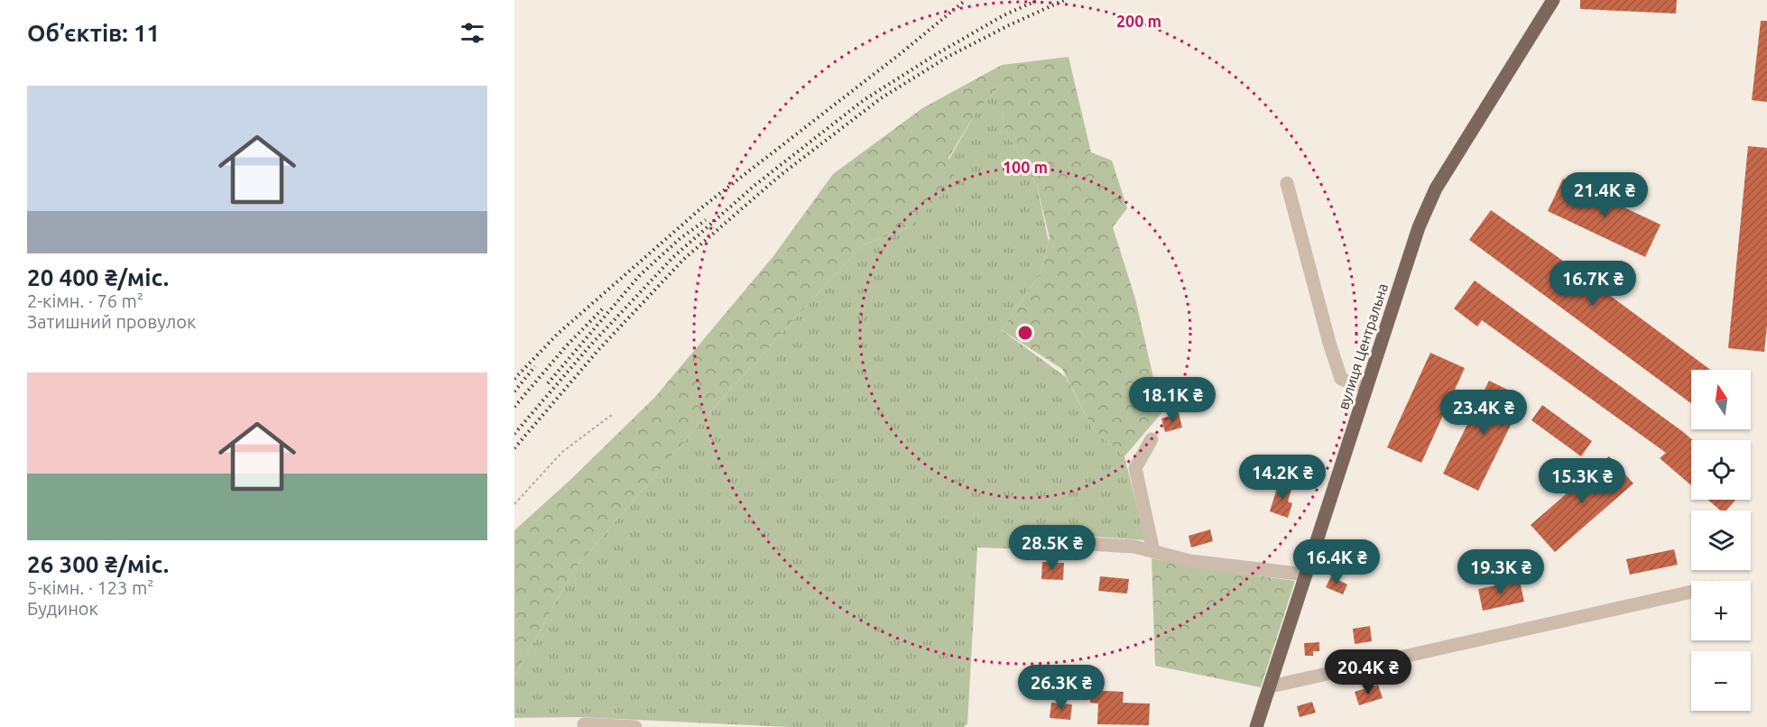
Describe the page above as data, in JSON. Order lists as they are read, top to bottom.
{
  "streets": {
    "main road": ["вулиця Центральна"]
  },
  "north": "top",
  "page": {
    "heading": "Об’єктів: 11",
    "list": [
      {
        "name": "20 400 ₴/міс.",
        "note": "2-кімн. · 76 m² · Затишний провулок"
      },
      {
        "name": "26 300 ₴/міс.",
        "note": "5-кімн. · 123 m² · Будинок"
      }
    ],
    "price": [
      "21.4K ₴",
      "16.7K ₴",
      "18.1K ₴",
      "23.4K ₴",
      "14.2K ₴",
      "15.3K ₴",
      "28.5K ₴",
      "16.4K ₴",
      "19.3K ₴",
      "20.4K ₴",
      "26.3K ₴"
    ],
    "map_buttons": ["+", "−"]
  },
  "rings": ["200 m", "100 m"]
}
